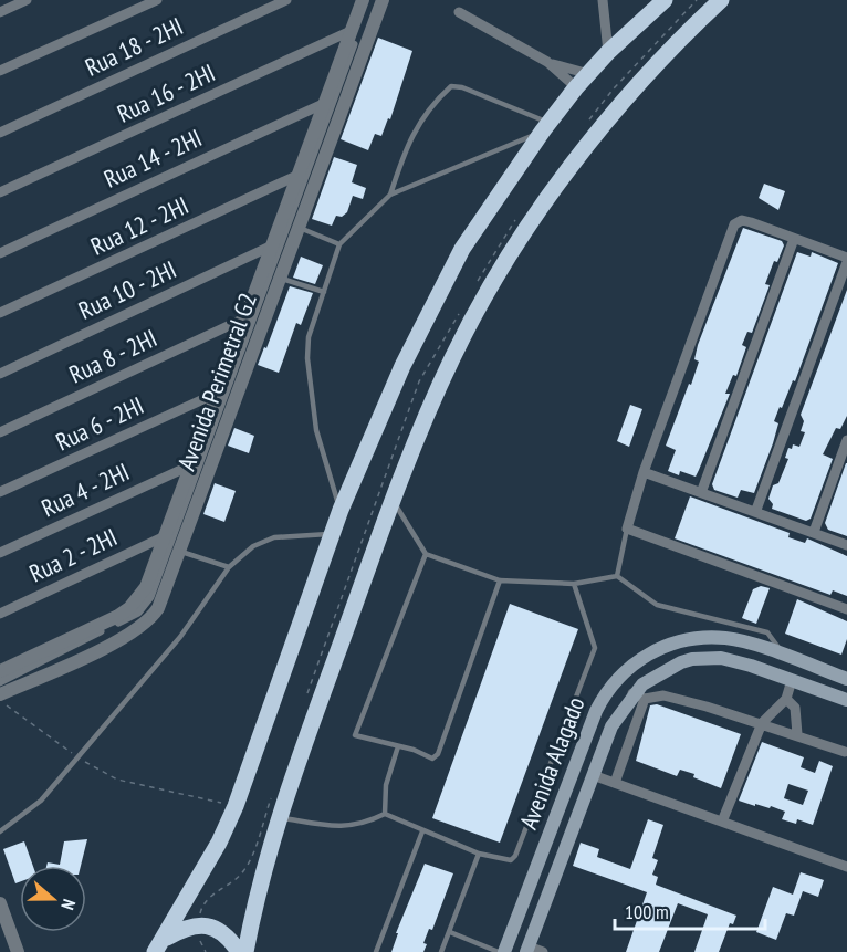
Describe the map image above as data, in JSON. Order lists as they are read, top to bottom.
{
  "streets": {
    "main road": ["Avenida Alagado"],
    "street": [
      "Rua 18 - 2HI",
      "Rua 16 - 2HI",
      "Rua 14 - 2HI",
      "Rua 12 - 2HI",
      "Rua 10 - 2HI",
      "Rua 8 - 2HI",
      "Avenida Perimetral G2",
      "Rua 6 - 2HI",
      "Rua 4 - 2HI",
      "Rua 2 - 2HI"
    ]
  },
  "crossings": [
    ["Rua 16 - 2HI", "Avenida Perimetral G2"],
    ["Rua 14 - 2HI", "Avenida Perimetral G2"],
    ["Rua 12 - 2HI", "Avenida Perimetral G2"],
    ["Rua 10 - 2HI", "Avenida Perimetral G2"],
    ["Rua 8 - 2HI", "Avenida Perimetral G2"],
    ["Avenida Perimetral G2", "Rua 6 - 2HI"],
    ["Avenida Perimetral G2", "Rua 4 - 2HI"],
    ["Avenida Perimetral G2", "Rua 2 - 2HI"]
  ],
  "scale_bar": "100 m",
  "north": "right"
}
